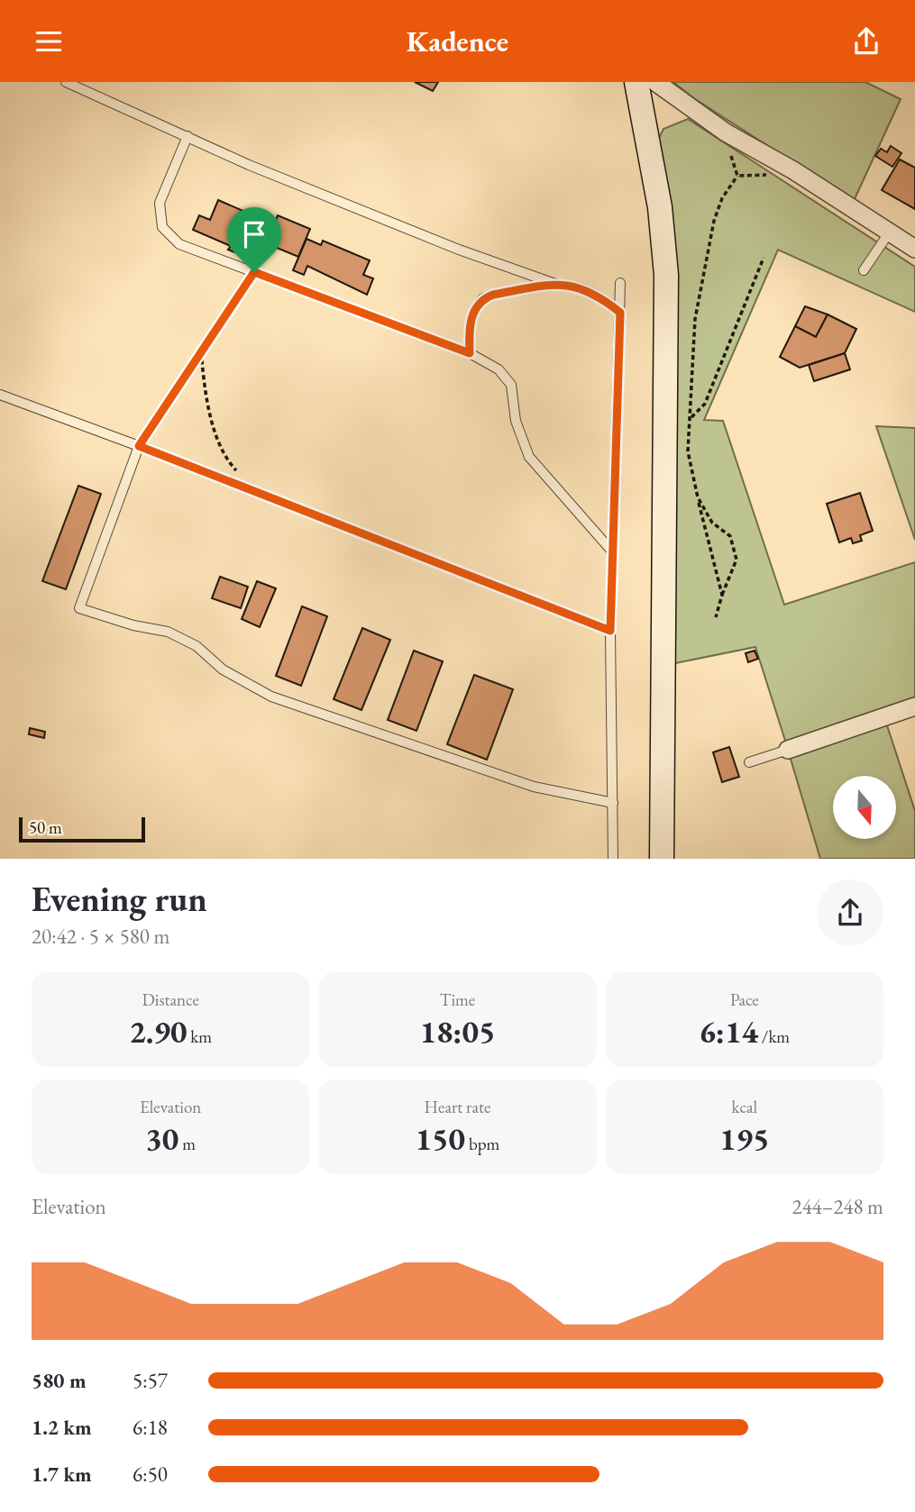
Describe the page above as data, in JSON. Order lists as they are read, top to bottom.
{
  "scale_bar": "50 m",
  "north": "bottom",
  "page": {
    "header": "Kadence",
    "scale": "50 m",
    "heading": ["Evening run", "20:42 · 5 × 580 m"],
    "stats": [
      ["Distance", "2.90 km"],
      ["Time", "18:05"],
      ["Pace", "6:14 /km"],
      ["Elevation", "30 m"],
      ["Heart rate", "150 bpm"],
      ["kcal", "195"]
    ],
    "chart": ["Elevation", "244–248 m"],
    "list": [
      {
        "name": "580 m",
        "note": "5:57"
      },
      {
        "name": "1.2 km",
        "note": "6:18"
      },
      {
        "name": "1.7 km",
        "note": "6:50"
      }
    ]
  }
}
